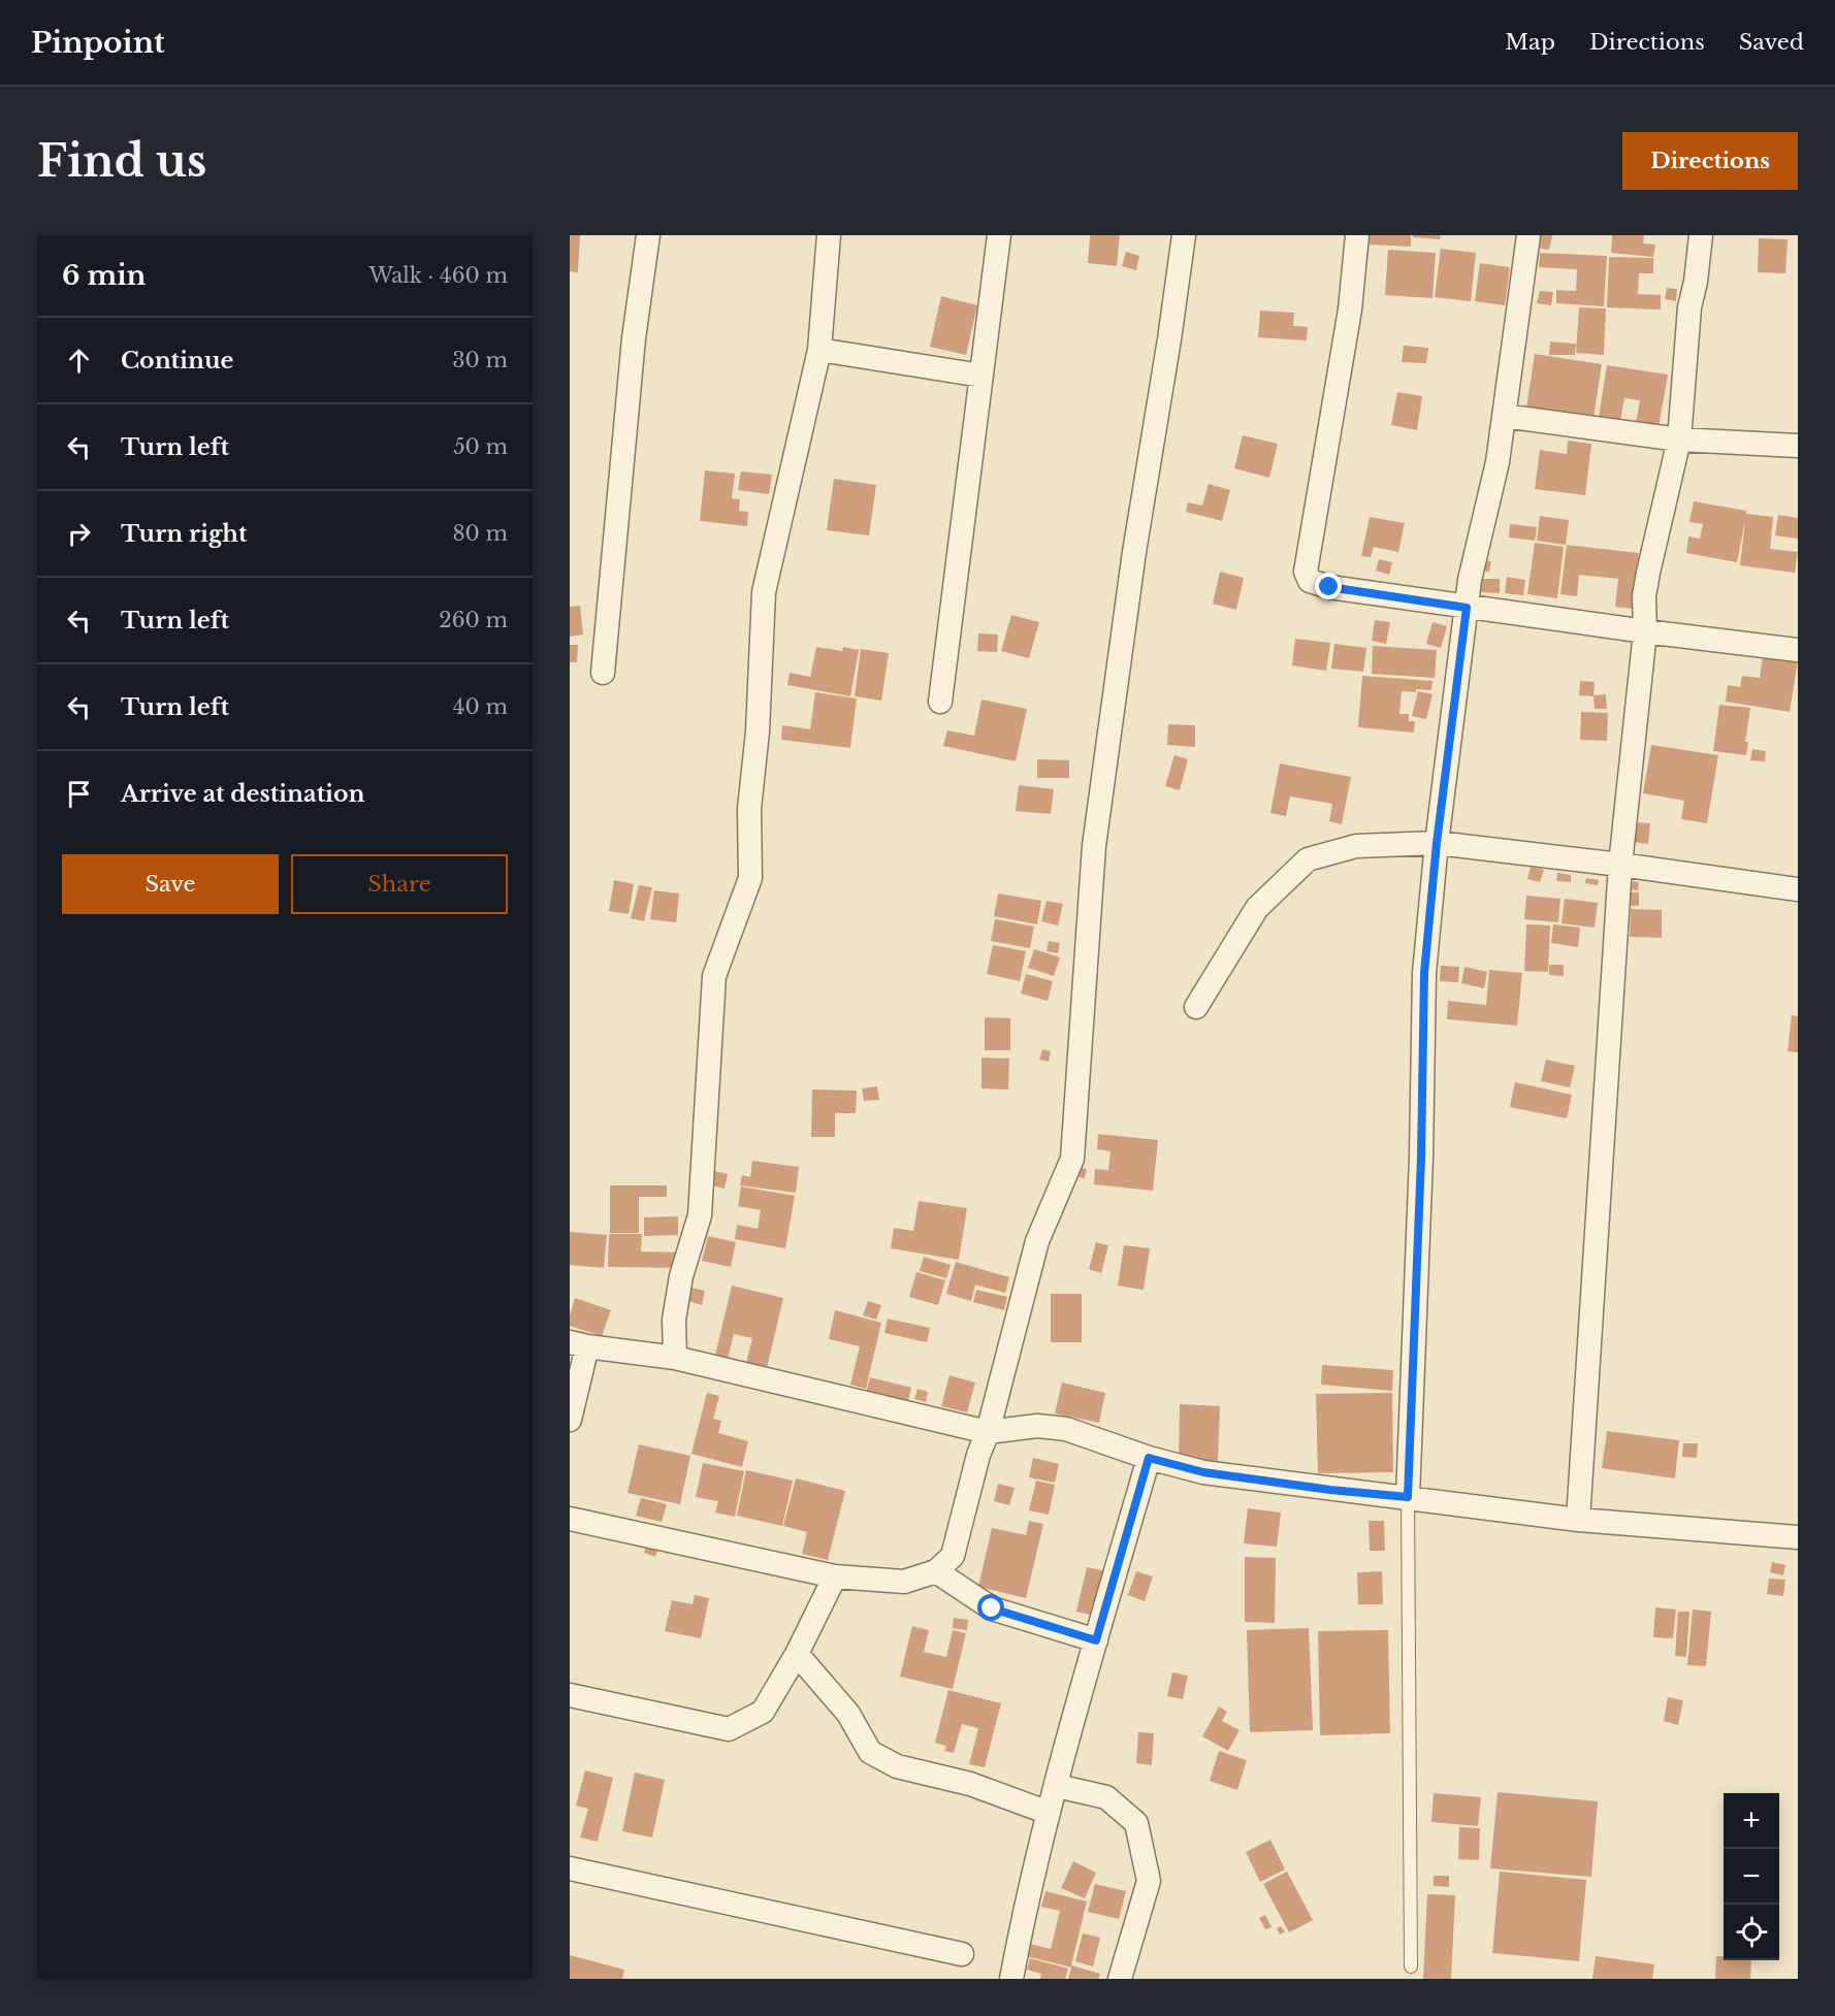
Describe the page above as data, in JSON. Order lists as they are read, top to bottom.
{
  "page": {
    "header": "Pinpoint",
    "nav": ["Map", "Directions", "Saved"],
    "buttons": [
      "Directions",
      ["Save", "Share"]
    ],
    "title": "Find us",
    "heading": ["6 min", "Walk · 460 m"],
    "list": [
      ["Continue", "30 m"],
      ["Turn left", "50 m"],
      ["Turn right", "80 m"],
      ["Turn left", "260 m"],
      ["Turn left", "40 m"],
      "Arrive at destination"
    ],
    "map_buttons": ["+", "−"]
  }
}
